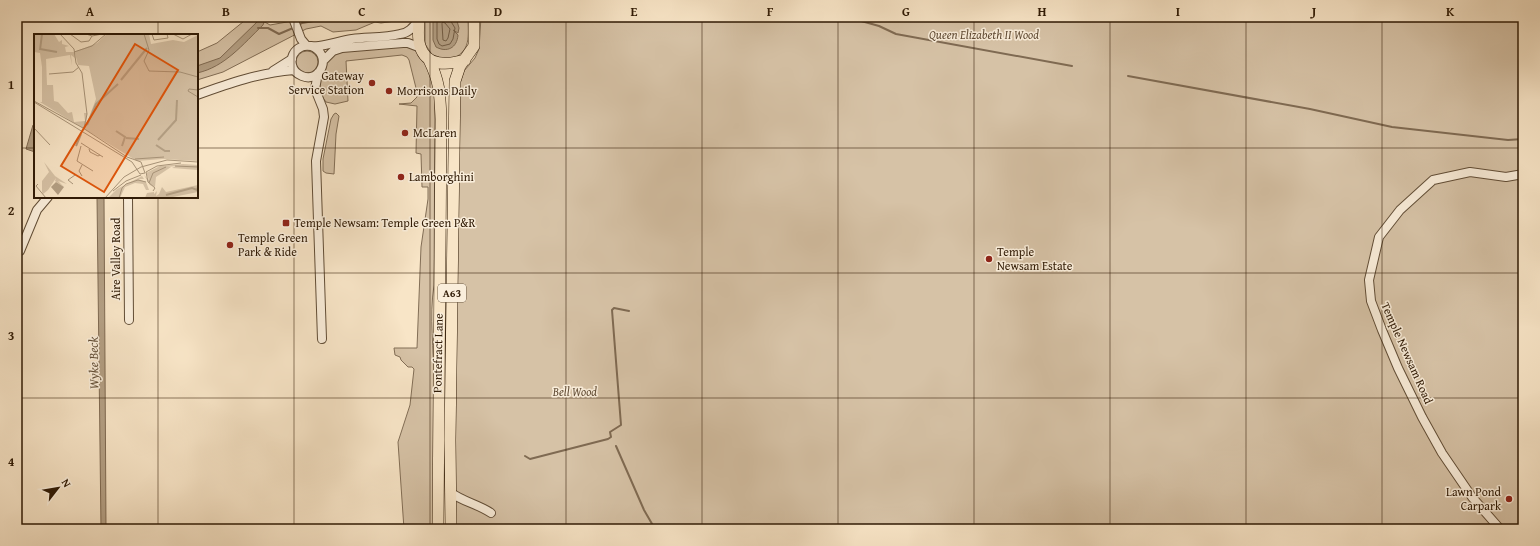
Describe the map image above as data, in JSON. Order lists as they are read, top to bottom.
{
  "streets": {
    "highway": ["A63", "Pontefract Lane"],
    "street": ["Aire Valley Road", "Temple Newsam Road"]
  },
  "crossings": [
    ["A63", "Pontefract Lane"]
  ],
  "water": ["Wyke Beck"],
  "parks": ["Queen Elizabeth II Wood", "Bell Wood"],
  "places": {
    "other": [
      "Gateway Service Station",
      "Morrisons Daily",
      "McLaren",
      "Lamborghini",
      "Temple Green Park & Ride",
      "Temple Newsam Estate",
      "Lawn Pond Carpark"
    ],
    "transit": ["Temple Newsam: Temple Green P&R"]
  },
  "north": "top right",
  "grid": {
    "columns": [
      "A",
      "B",
      "C",
      "D",
      "E",
      "F",
      "G",
      "H",
      "I",
      "J",
      "K"
    ],
    "rows": [
      "1",
      "2",
      "3",
      "4"
    ]
  }
}
